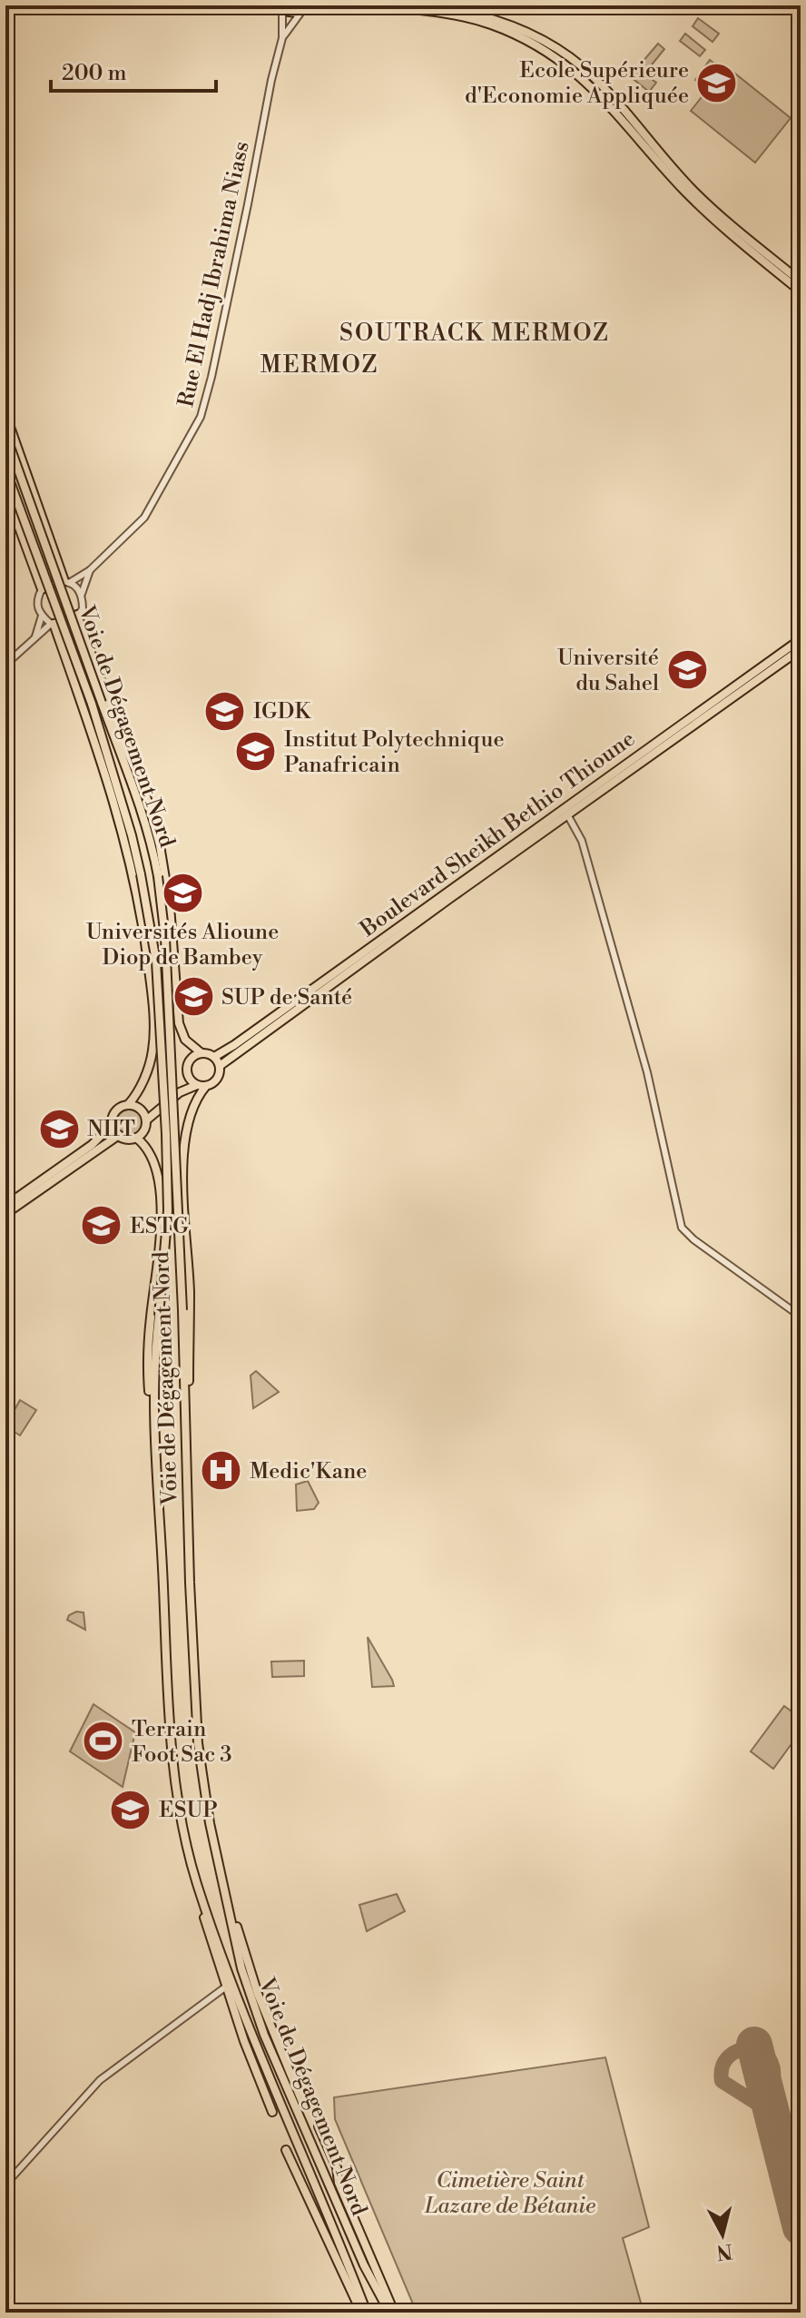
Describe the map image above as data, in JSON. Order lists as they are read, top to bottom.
{
  "streets": {
    "main road": ["Voie de Dégagement Nord", "Boulevard Sheikh Bethio Thioune"],
    "street": ["Rue El Hadj Ibrahima Niass"]
  },
  "districts": ["SOUTRACK MERMOZ", "MERMOZ"],
  "parks": ["Cimetière Saint Lazare de Bétanie"],
  "places": {
    "school or university": [
      "Ecole Supérieure d'Economie Appliquée",
      "Université du Sahel",
      "IGDK",
      "Institut Polytechnique Panafricain",
      "Universités Alioune Diop de Bambey",
      "SUP de Santé",
      "NIIT",
      "ESTG",
      "ESUP"
    ],
    "hospital": ["Medic'Kane"],
    "sports": ["Terrain Foot Sac 3"]
  },
  "scale_bar": "200 m",
  "north": "bottom"
}
